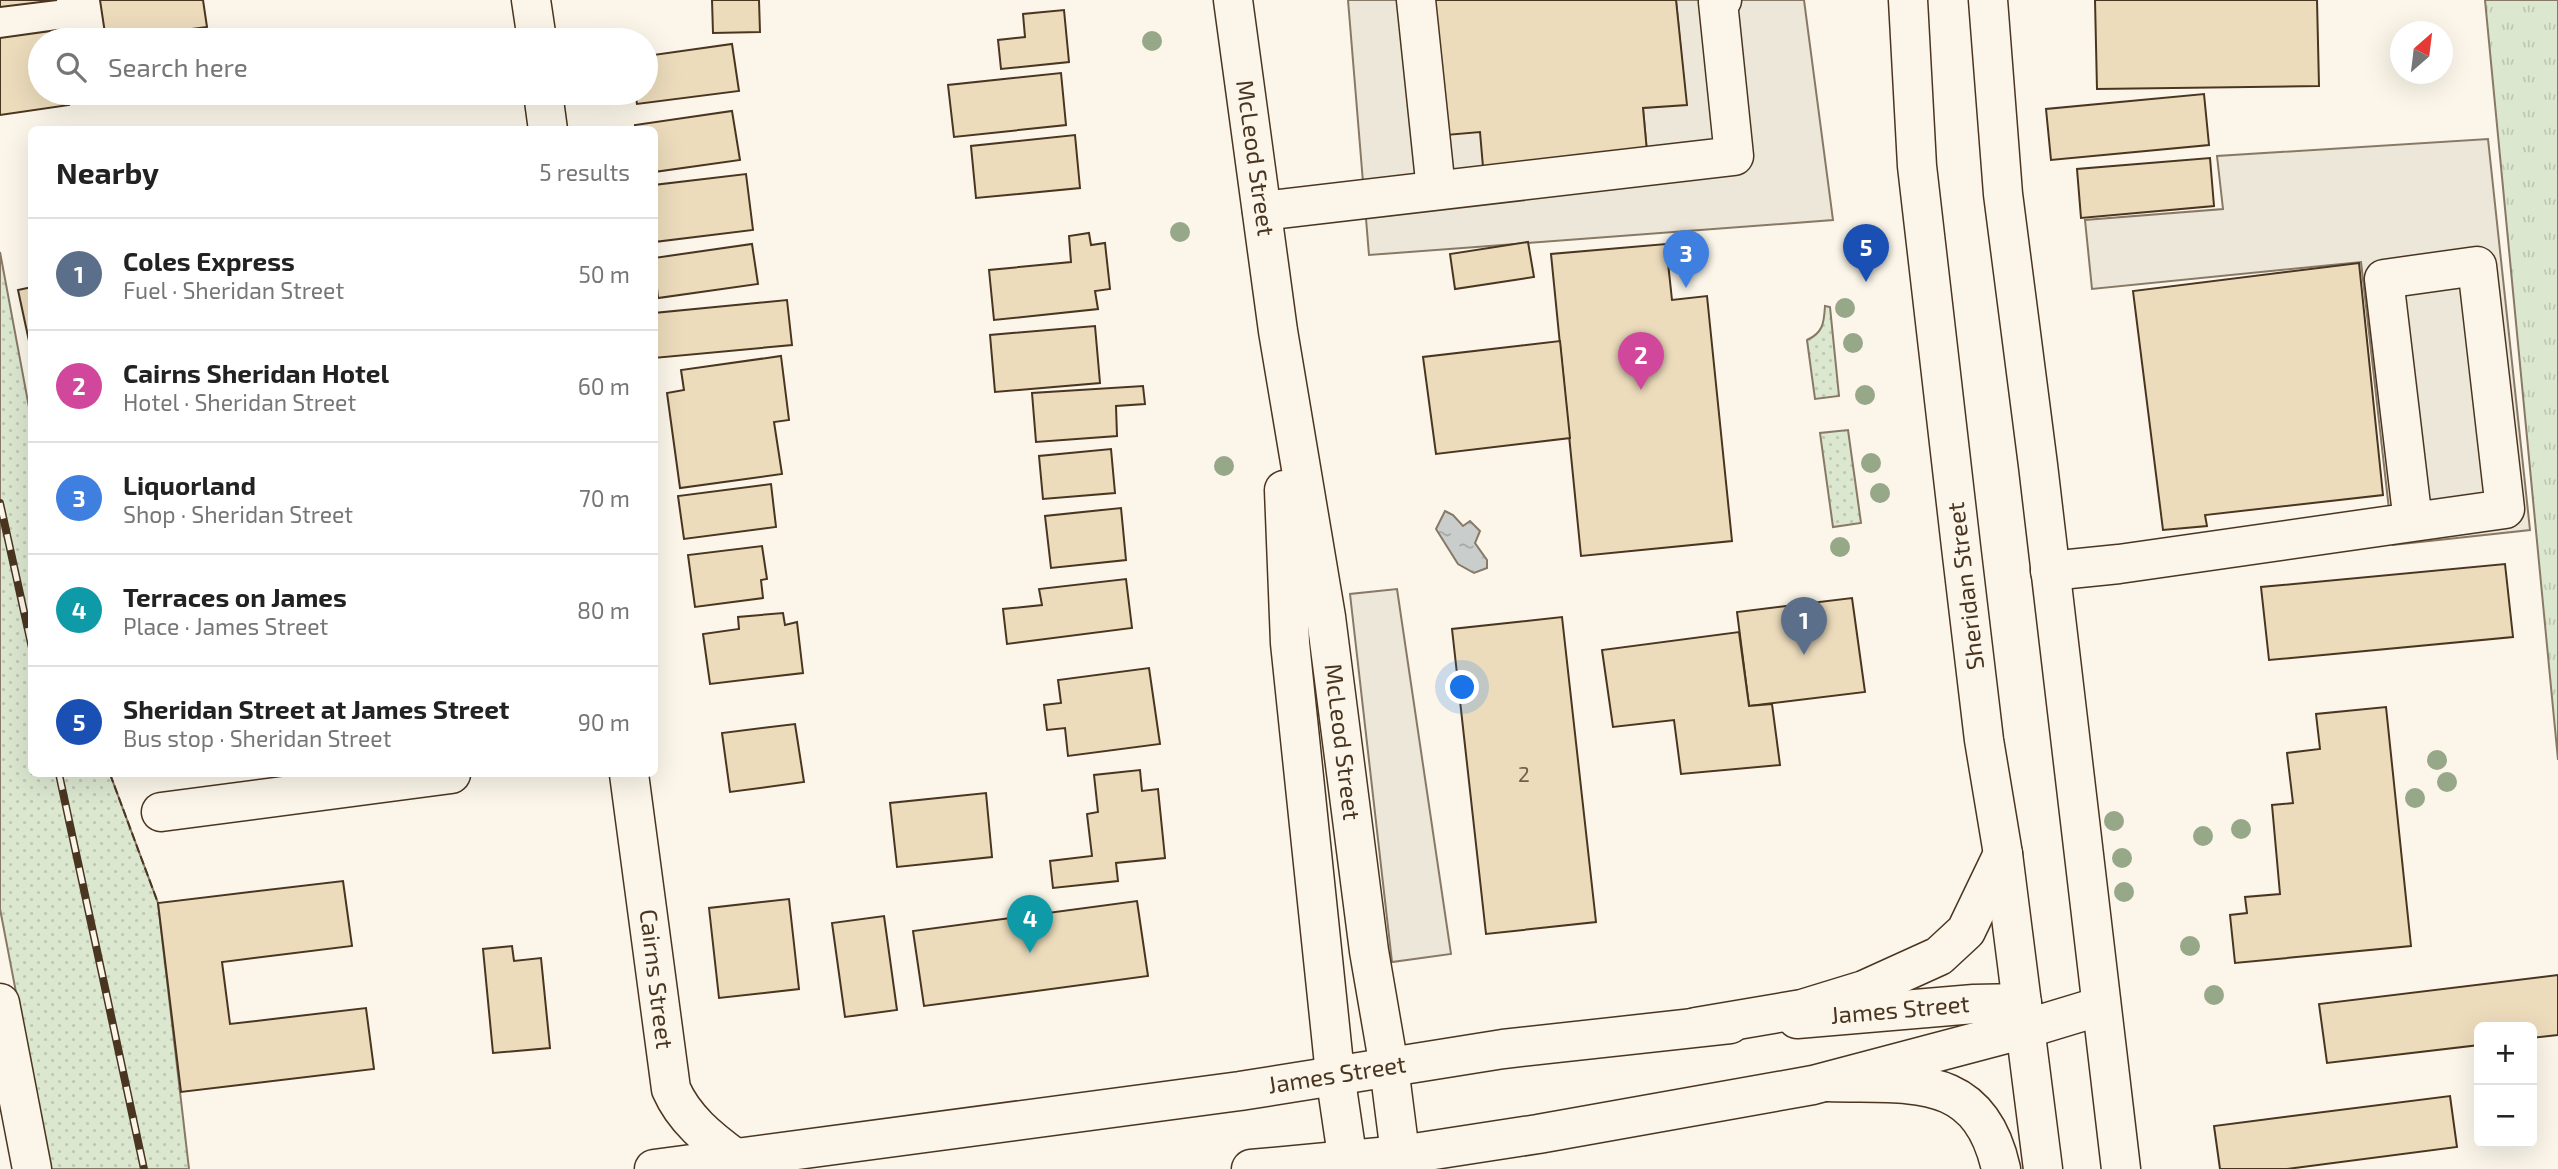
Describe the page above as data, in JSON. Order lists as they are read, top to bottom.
{
  "streets": {
    "main road": [
      "McLeod Street",
      "Sheridan Street",
      "Cairns Street",
      "James Street"
    ]
  },
  "crossings": [
    ["McLeod Street", "James Street"],
    ["Sheridan Street", "James Street"],
    ["Cairns Street", "James Street"]
  ],
  "house_numbers": ["2"],
  "north": "top right",
  "page": {
    "search": "Search here",
    "heading": ["Nearby", "5 results"],
    "list": [
      {
        "mark": "1",
        "name": "Coles Express",
        "note": "Fuel · Sheridan Street",
        "value": "50 m"
      },
      {
        "mark": "2",
        "name": "Cairns Sheridan Hotel",
        "note": "Hotel · Sheridan Street",
        "value": "60 m"
      },
      {
        "mark": "3",
        "name": "Liquorland",
        "note": "Shop · Sheridan Street",
        "value": "70 m"
      },
      {
        "mark": "4",
        "name": "Terraces on James",
        "note": "Place · James Street",
        "value": "80 m"
      },
      {
        "mark": "5",
        "name": "Sheridan Street at James Street",
        "note": "Bus stop · Sheridan Street",
        "value": "90 m"
      }
    ],
    "pins": [
      "5",
      "3",
      "2",
      "1",
      "4"
    ],
    "map_buttons": ["+", "−"]
  }
}
